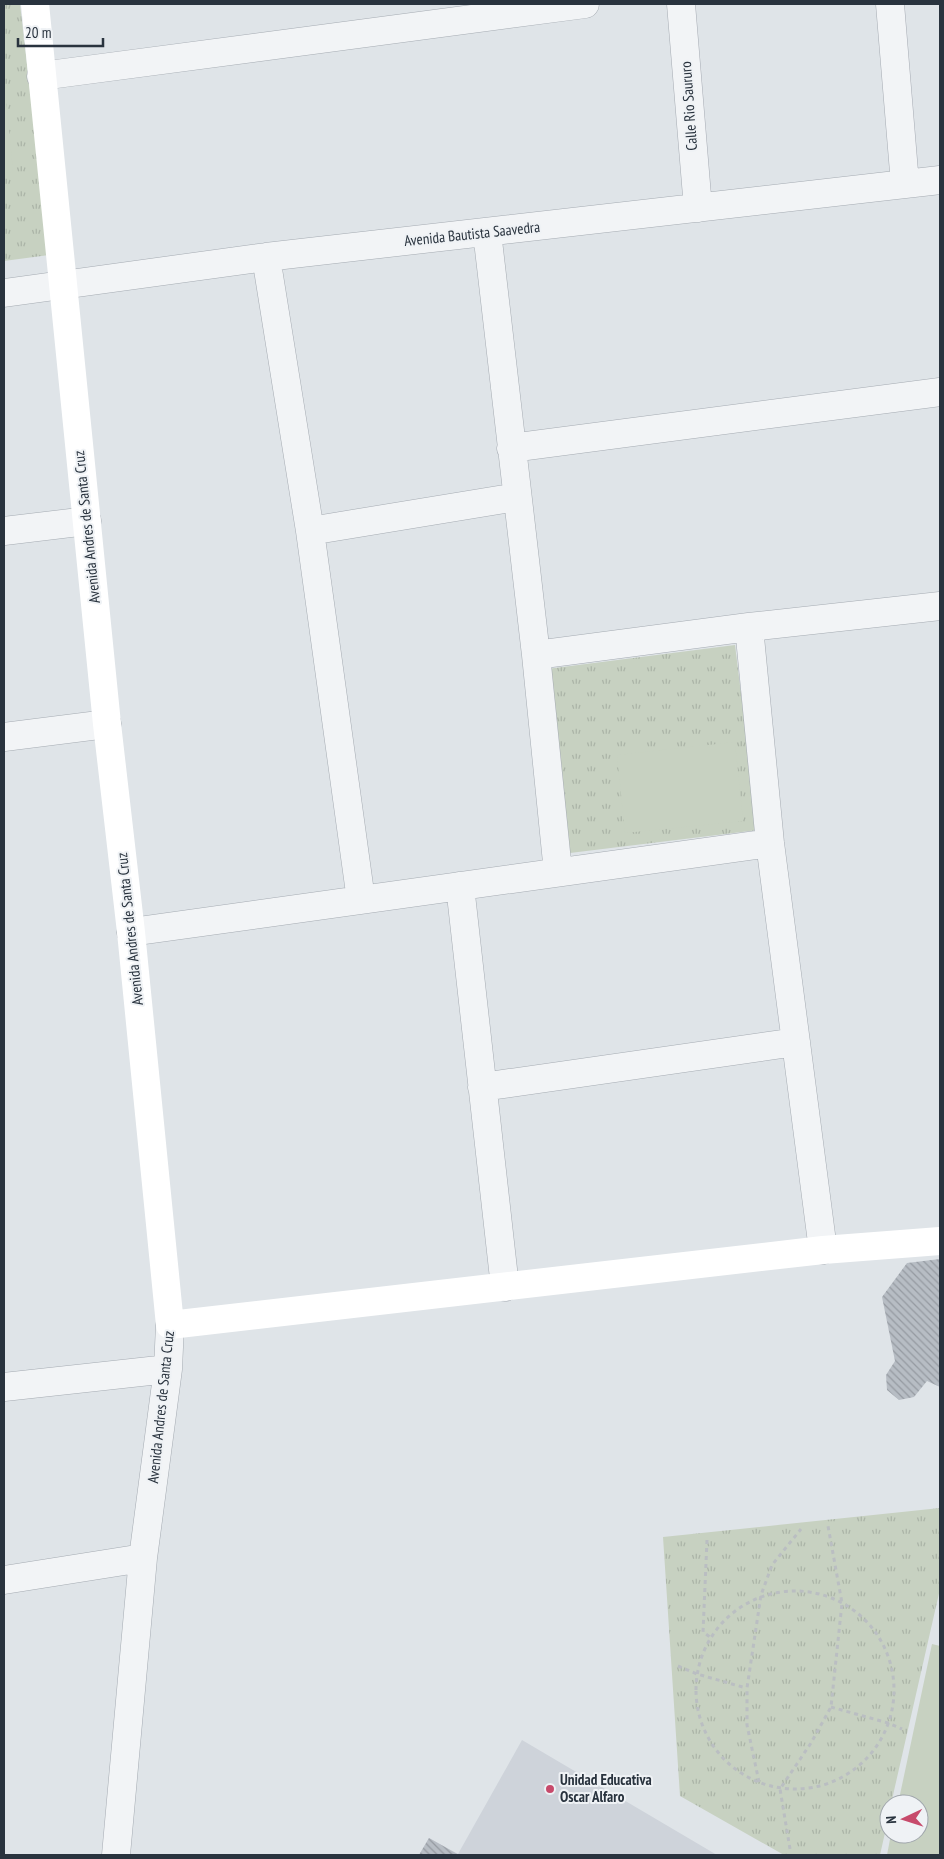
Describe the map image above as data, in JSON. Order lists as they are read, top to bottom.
{
  "streets": {
    "street": ["Calle Rio Saururo", "Avenida Bautista Saavedra", "Avenida Andres de Santa Cruz"]
  },
  "crossings": [
    ["Calle Rio Saururo", "Avenida Bautista Saavedra"],
    ["Avenida Bautista Saavedra", "Avenida Andres de Santa Cruz"]
  ],
  "places": ["Unidad Educativa Oscar Alfaro"],
  "scale_bar": "20 m",
  "north": "left"
}
